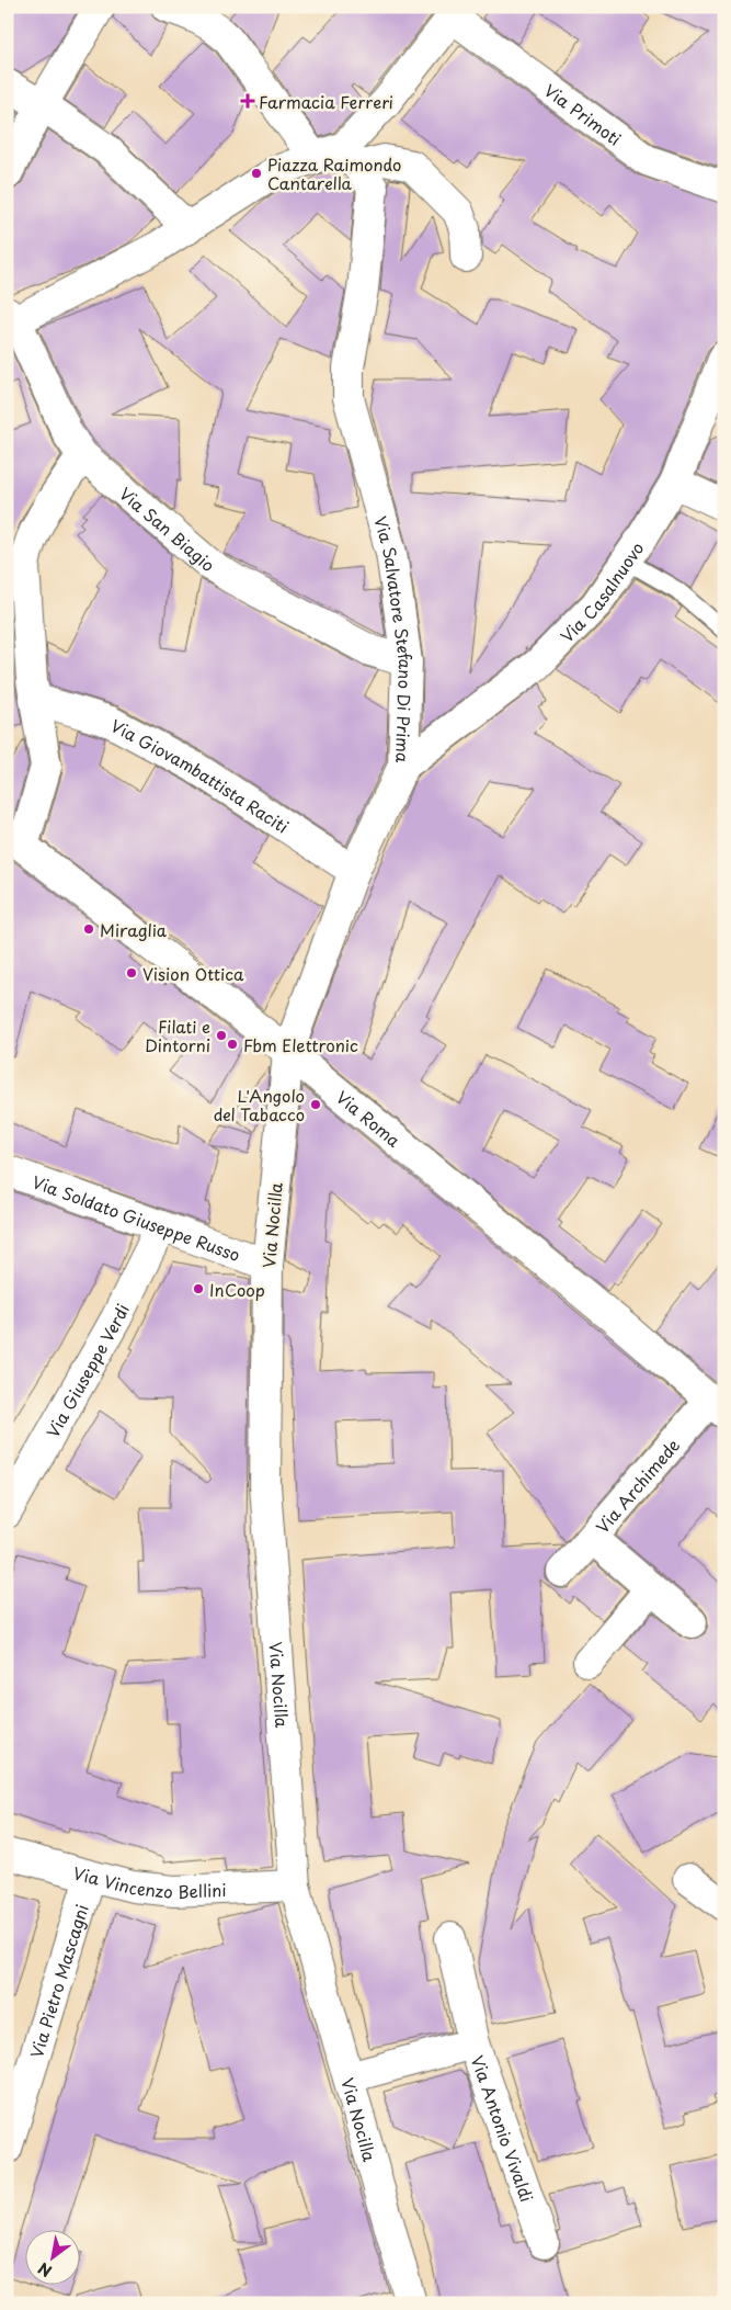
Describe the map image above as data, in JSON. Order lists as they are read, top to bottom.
{
  "streets": {
    "street": [
      "Via Primoti",
      "Via San Biagio",
      "Via Casalnuovo",
      "Via Salvatore Stefano Di Prima",
      "Via Giovambattista Raciti",
      "Via Roma",
      "Via Soldato Giuseppe Russo",
      "Via Nocilla",
      "Via Giuseppe Verdi",
      "Via Archimede",
      "Via Vincenzo Bellini",
      "Via Pietro Mascagni",
      "Via Antonio Vivaldi"
    ]
  },
  "crossings": [
    ["Via San Biagio", "Via Salvatore Stefano Di Prima"],
    ["Via Casalnuovo", "Via Salvatore Stefano Di Prima"],
    ["Via Salvatore Stefano Di Prima", "Via Giovambattista Raciti"],
    ["Via Salvatore Stefano Di Prima", "Via Roma"],
    ["Via Salvatore Stefano Di Prima", "Via Nocilla"],
    ["Via Roma", "Via Nocilla"],
    ["Via Roma", "Via Archimede"],
    ["Via Soldato Giuseppe Russo", "Via Nocilla"],
    ["Via Soldato Giuseppe Russo", "Via Giuseppe Verdi"],
    ["Via Nocilla", "Via Vincenzo Bellini"],
    ["Via Nocilla", "Via Antonio Vivaldi"],
    ["Via Vincenzo Bellini", "Via Pietro Mascagni"]
  ],
  "places": {
    "health": ["Farmacia Ferreri"],
    "other": [
      "Piazza Raimondo Cantarella",
      "Miraglia",
      "Vision Ottica",
      "Filati e Dintorni",
      "Fbm Elettronic",
      "L'Angolo del Tabacco",
      "InCoop"
    ]
  },
  "north": "bottom left"
}
